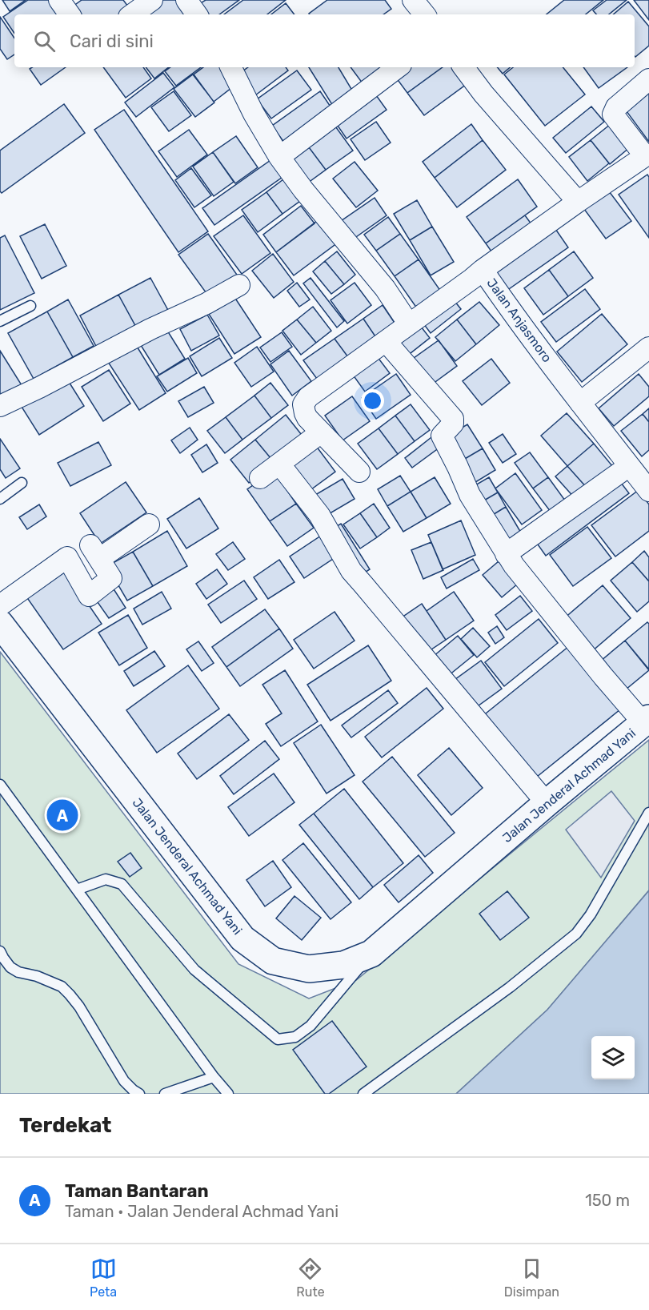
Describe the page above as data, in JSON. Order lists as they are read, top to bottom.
{
  "streets": {
    "highway": ["Jalan Jenderal Achmad Yani"],
    "street": ["Jalan Anjasmoro"]
  },
  "page": {
    "search": "Cari di sini",
    "pins": "A",
    "heading": "Terdekat",
    "list": [
      {
        "mark": "A",
        "name": "Taman Bantaran",
        "note": "Taman · Jalan Jenderal Achmad Yani",
        "value": "150 m"
      }
    ],
    "nav": ["Peta", "Rute", "Disimpan"]
  }
}
